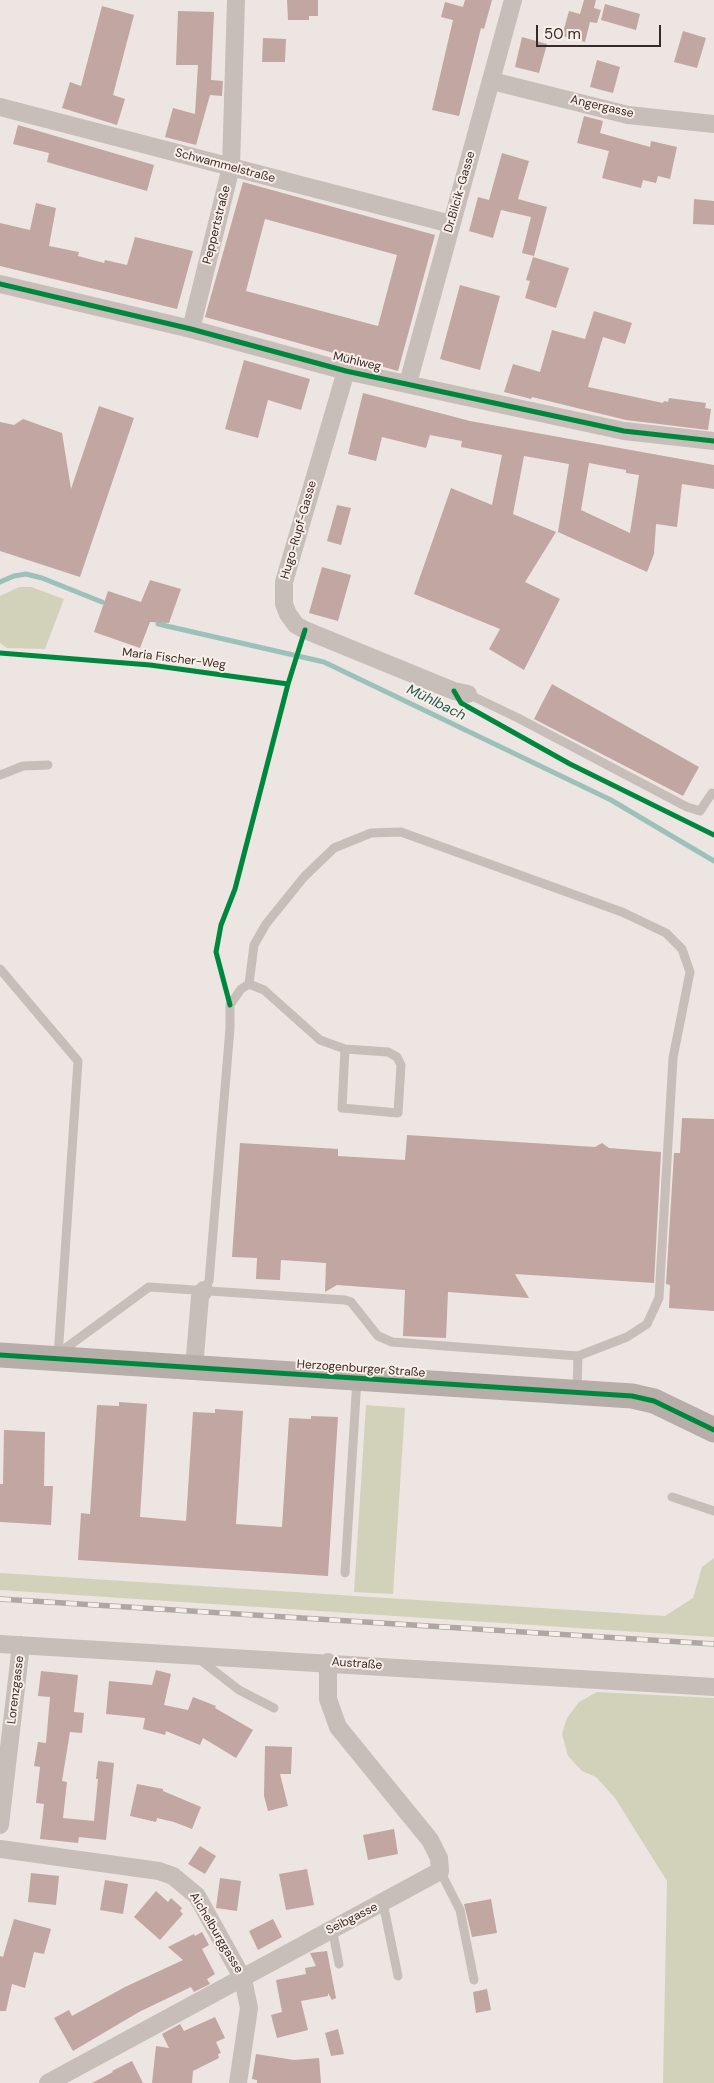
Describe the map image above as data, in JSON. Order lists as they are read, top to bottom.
{
  "streets": {
    "street": [
      "Angergasse",
      "Schwammelstraße",
      "Dr.Bilcik-Gasse",
      "Peppertstraße",
      "Mühlweg",
      "Hugo-Rupf-Gasse",
      "Herzogenburger Straße",
      "Austraße",
      "Lorenzgasse",
      "Seibgasse",
      "Aichelburggasse"
    ],
    "cycle path": ["Maria Fischer-Weg"]
  },
  "crossings": [
    ["Angergasse", "Dr.Bilcik-Gasse"],
    ["Schwammelstraße", "Dr.Bilcik-Gasse"],
    ["Schwammelstraße", "Peppertstraße"],
    ["Dr.Bilcik-Gasse", "Mühlweg"],
    ["Peppertstraße", "Mühlweg"],
    ["Mühlweg", "Hugo-Rupf-Gasse"],
    ["Austraße", "Lorenzgasse"],
    ["Seibgasse", "Aichelburggasse"]
  ],
  "water": ["Mühlbach"],
  "scale_bar": "50 m"
}
